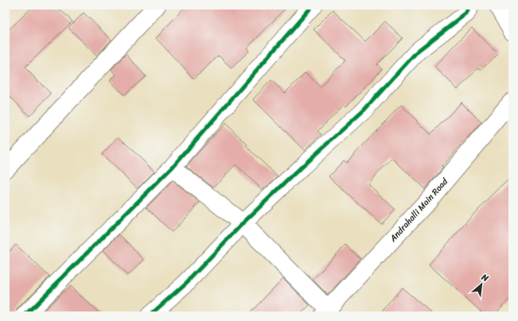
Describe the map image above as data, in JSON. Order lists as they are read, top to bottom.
{
  "streets": {
    "street": ["Andrahalli Main Road"]
  },
  "north": "top right"
}
